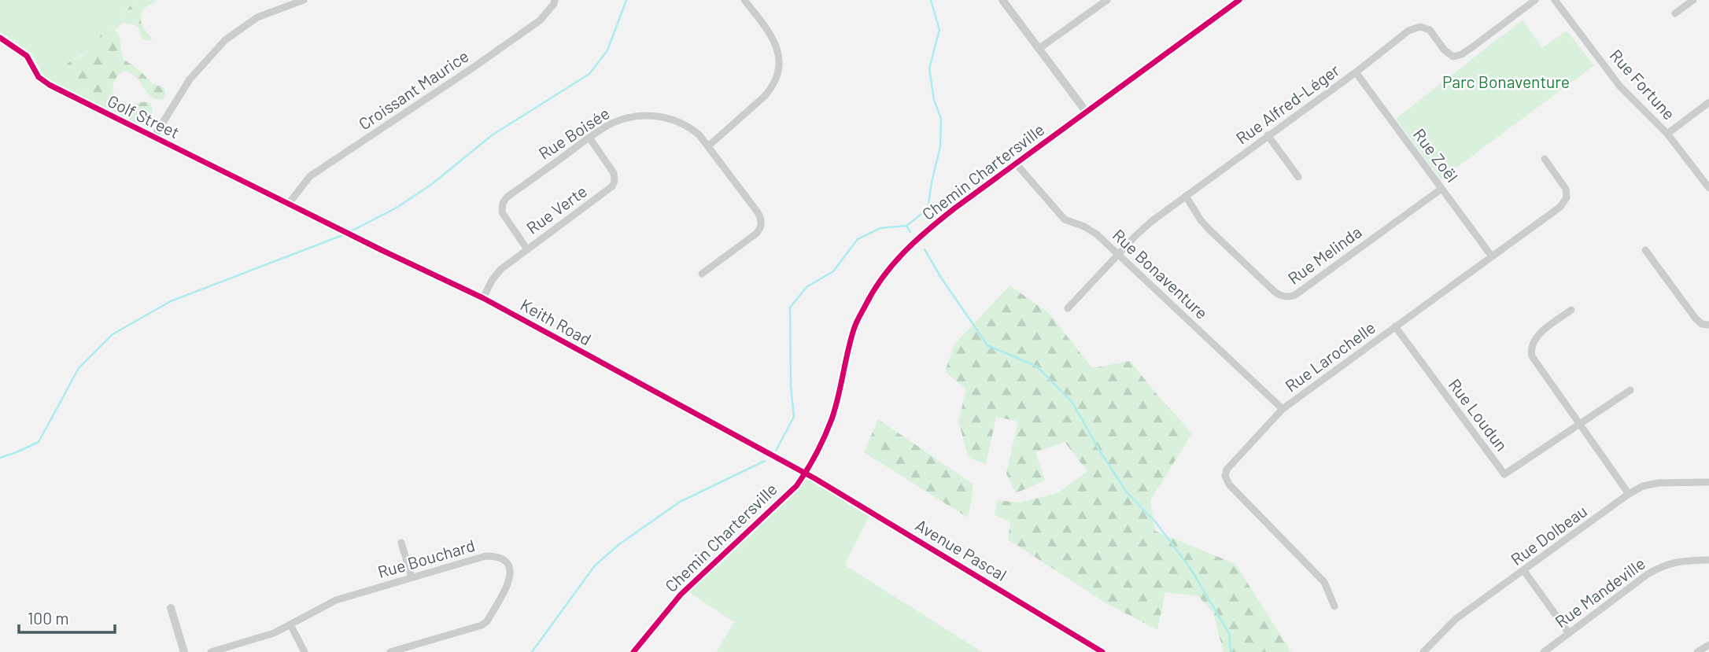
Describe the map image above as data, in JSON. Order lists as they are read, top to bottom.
{
  "streets": {
    "street": [
      "Rue Fortune",
      "Croissant Maurice",
      "Rue Alfred-Léger",
      "Golf Street",
      "Rue Boisée",
      "Rue Zoël",
      "Chemin Chartersville",
      "Rue Verte",
      "Rue Melinda",
      "Rue Bonaventure",
      "Keith Road",
      "Rue Larochelle",
      "Rue Loudun",
      "Rue Dolbeau",
      "Avenue Pascal",
      "Rue Bouchard",
      "Rue Mandeville"
    ]
  },
  "crossings": [
    ["Croissant Maurice", "Golf Street"],
    ["Croissant Maurice", "Keith Road"],
    ["Rue Alfred-Léger", "Rue Zoël"],
    ["Rue Alfred-Léger", "Rue Melinda"],
    ["Rue Alfred-Léger", "Rue Bonaventure"],
    ["Golf Street", "Keith Road"],
    ["Rue Boisée", "Rue Verte"],
    ["Rue Zoël", "Rue Melinda"],
    ["Rue Zoël", "Rue Larochelle"],
    ["Chemin Chartersville", "Rue Bonaventure"],
    ["Chemin Chartersville", "Keith Road"],
    ["Chemin Chartersville", "Avenue Pascal"],
    ["Rue Verte", "Keith Road"],
    ["Rue Bonaventure", "Rue Larochelle"],
    ["Keith Road", "Avenue Pascal"],
    ["Rue Larochelle", "Rue Loudun"]
  ],
  "parks": ["Parc Bonaventure"],
  "scale_bar": "100 m"
}
